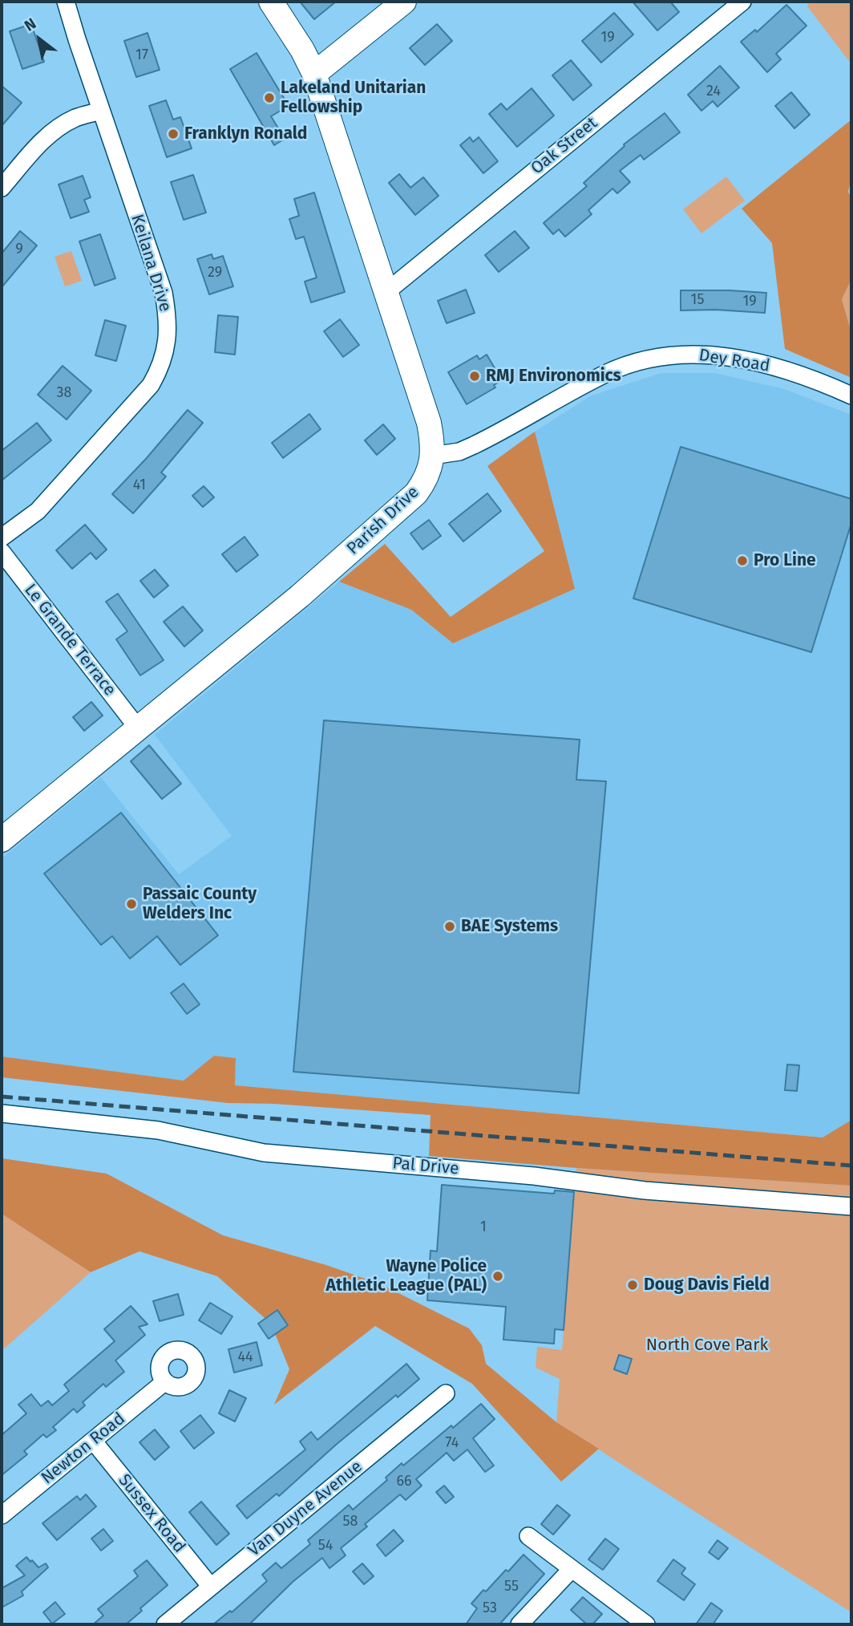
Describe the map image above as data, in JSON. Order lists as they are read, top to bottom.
{
  "streets": {
    "street": [
      "Oak Street",
      "Keilana Drive",
      "Dey Road",
      "Parish Drive",
      "Le Grande Terrace",
      "Pal Drive",
      "Newton Road",
      "Van Duyne Avenue",
      "Sussex Road"
    ]
  },
  "crossings": [
    ["Oak Street", "Parish Drive"],
    ["Dey Road", "Parish Drive"],
    ["Parish Drive", "Le Grande Terrace"],
    ["Newton Road", "Sussex Road"],
    ["Van Duyne Avenue", "Sussex Road"]
  ],
  "parks": ["North Cove Park"],
  "places": [
    "Lakeland Unitarian Fellowship",
    "Franklyn Ronald",
    "RMJ Environomics",
    "Pro Line",
    "Passaic County Welders Inc",
    "BAE Systems",
    "Wayne Police Athletic League (PAL)",
    "Doug Davis Field"
  ],
  "house_numbers": [
    "19",
    "17",
    "24",
    "9",
    "29",
    "15",
    "19",
    "38",
    "41",
    "1",
    "44",
    "74",
    "66",
    "58",
    "54",
    "55",
    "53"
  ],
  "north": "top left"
}
